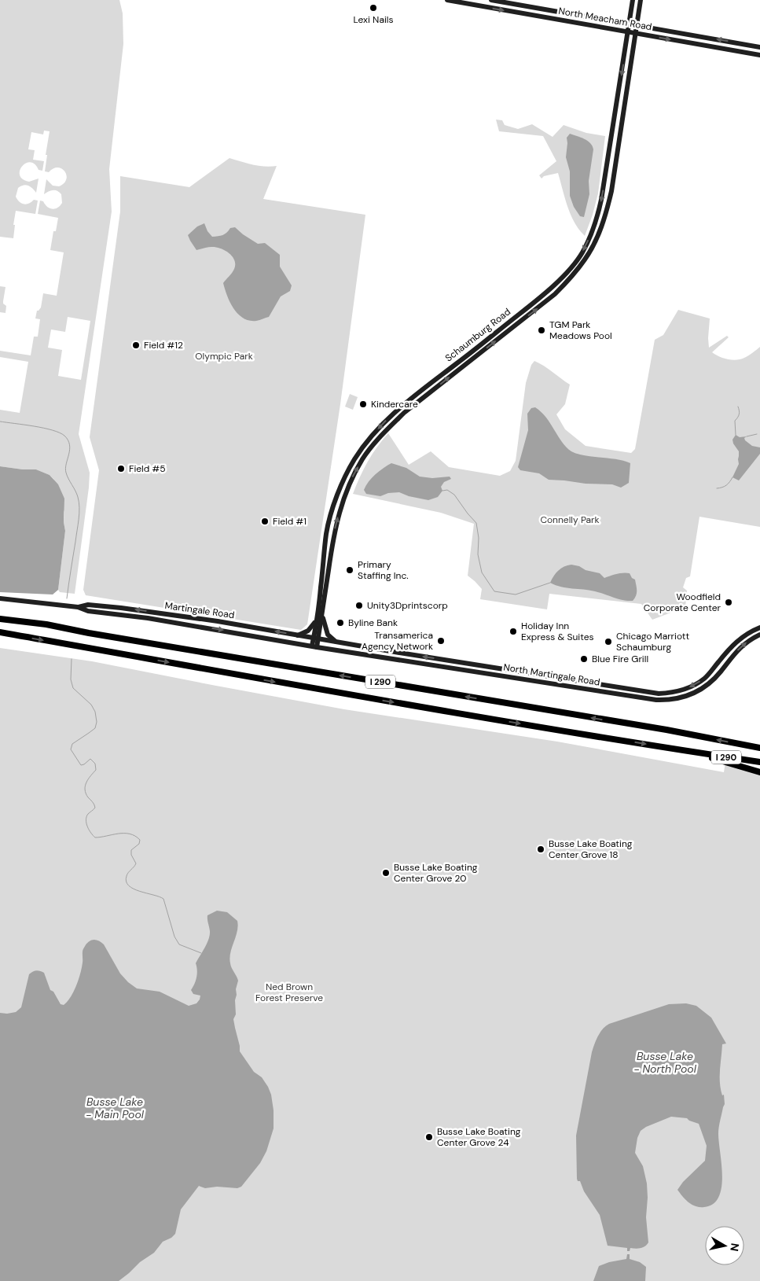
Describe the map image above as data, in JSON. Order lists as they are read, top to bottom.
{
  "streets": {
    "highway": ["I 290"],
    "street": [
      "North Meacham Road",
      "Schaumburg Road",
      "Martingale Road",
      "North Martingale Road"
    ]
  },
  "crossings": [
    ["North Meacham Road", "Schaumburg Road"],
    ["Schaumburg Road", "Martingale Road"],
    ["Schaumburg Road", "North Martingale Road"],
    ["Martingale Road", "North Martingale Road"]
  ],
  "water": ["Busse Lake - North Pool", "Busse Lake - Main Pool"],
  "parks": ["Olympic Park", "Connelly Park", "Ned Brown Forest Preserve"],
  "places": [
    "Lexi Nails",
    "TGM Park Meadows Pool",
    "Field #12",
    "Kindercare",
    "Field #5",
    "Field #1",
    "Primary Staffing Inc.",
    "Woodfield Corporate Center",
    "Unity3Dprintscorp",
    "Byline Bank",
    "Holiday Inn Express & Suites",
    "Transamerica Agency Network",
    "Chicago Marriott Schaumburg",
    "Blue Fire Grill",
    "Busse Lake Boating Center Grove 18",
    "Busse Lake Boating Center Grove 20",
    "Busse Lake Boating Center Grove 24"
  ],
  "north": "right"
}
